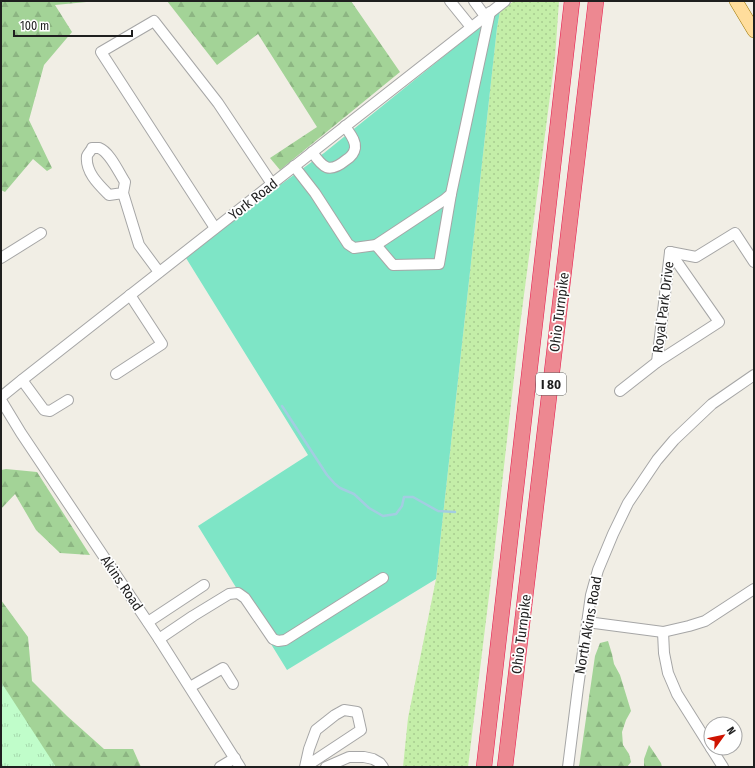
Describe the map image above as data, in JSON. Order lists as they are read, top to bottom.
{
  "streets": {
    "highway": ["Ohio Turnpike", "I 80"],
    "street": [
      "York Road",
      "Royal Park Drive",
      "Akins Road",
      "North Akins Road"
    ]
  },
  "crossings": [
    ["York Road", "Akins Road"]
  ],
  "scale_bar": "100 m",
  "north": "top right"
}
